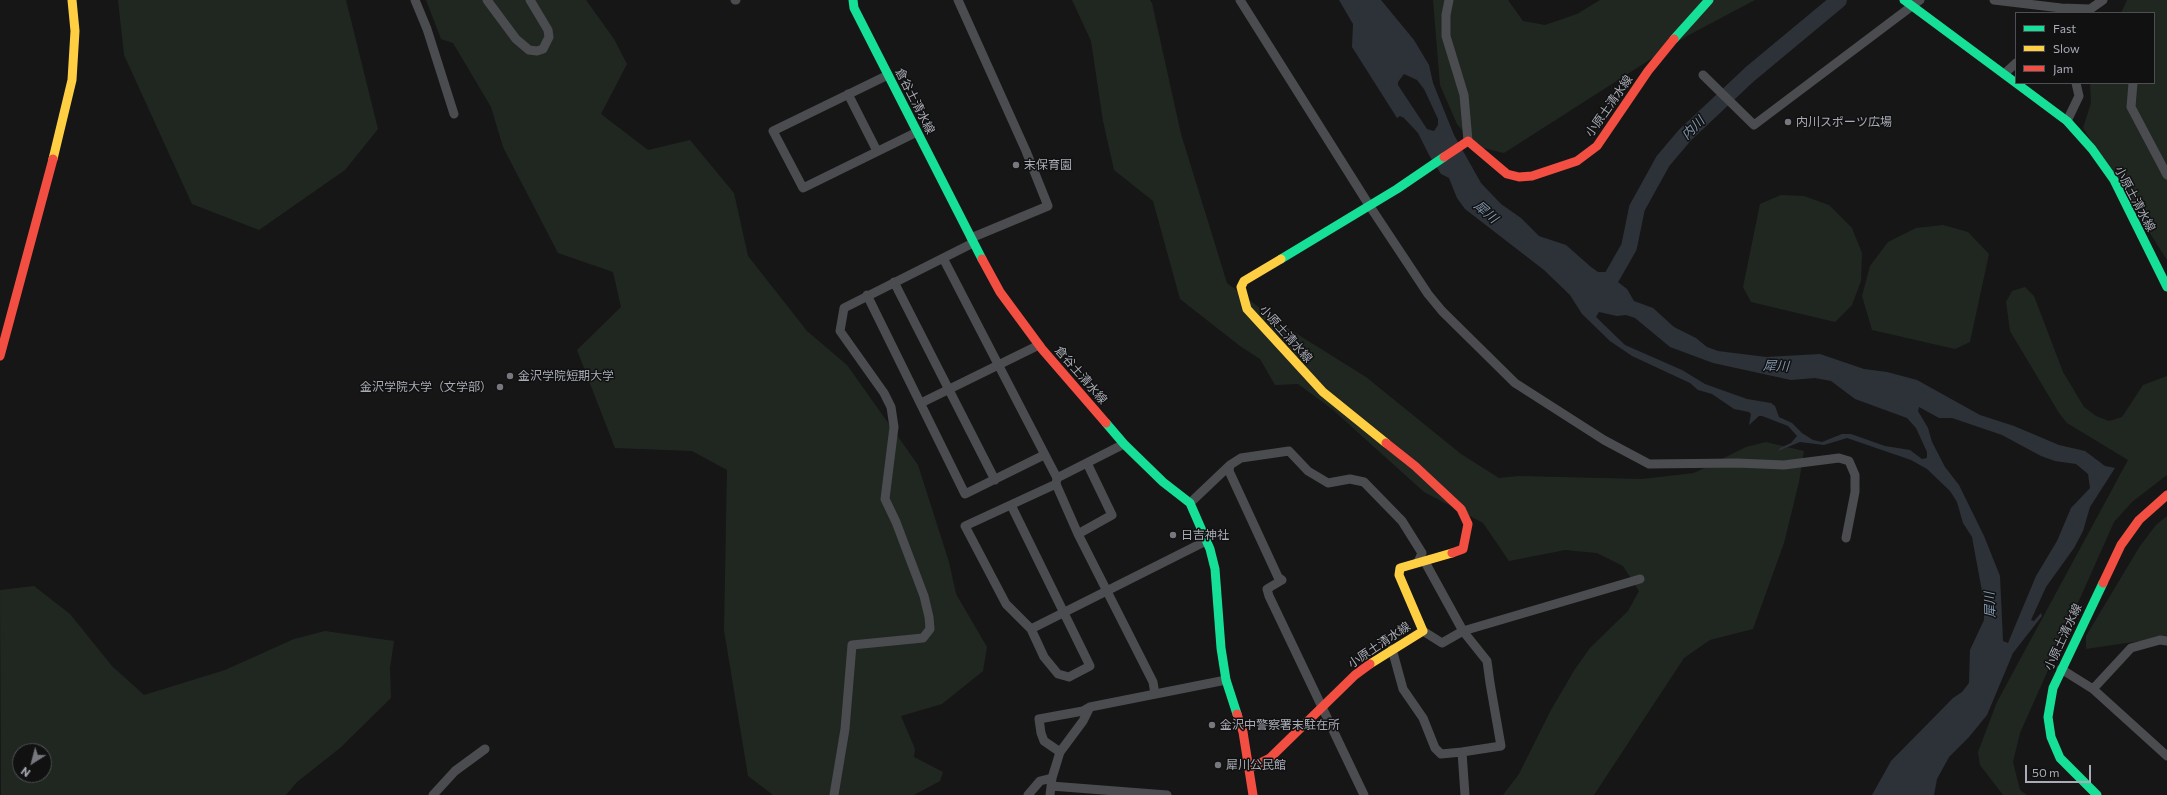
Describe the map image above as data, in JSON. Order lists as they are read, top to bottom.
{
  "streets": {
    "main road": ["倉谷土清水線", "小原土清水線"]
  },
  "crossings": [
    ["倉谷土清水線", "小原土清水線"]
  ],
  "water": ["内川", "犀川"],
  "places": [
    "内川スポーツ広場",
    "末保育園",
    "金沢学院短期大学",
    "金沢学院大学（文学部）",
    "日吉神社",
    "金沢中警察署末駐在所",
    "犀川公民館"
  ],
  "legend": ["Fast", "Slow", "Jam"],
  "scale_bar": "50 m",
  "north": "bottom left"
}
